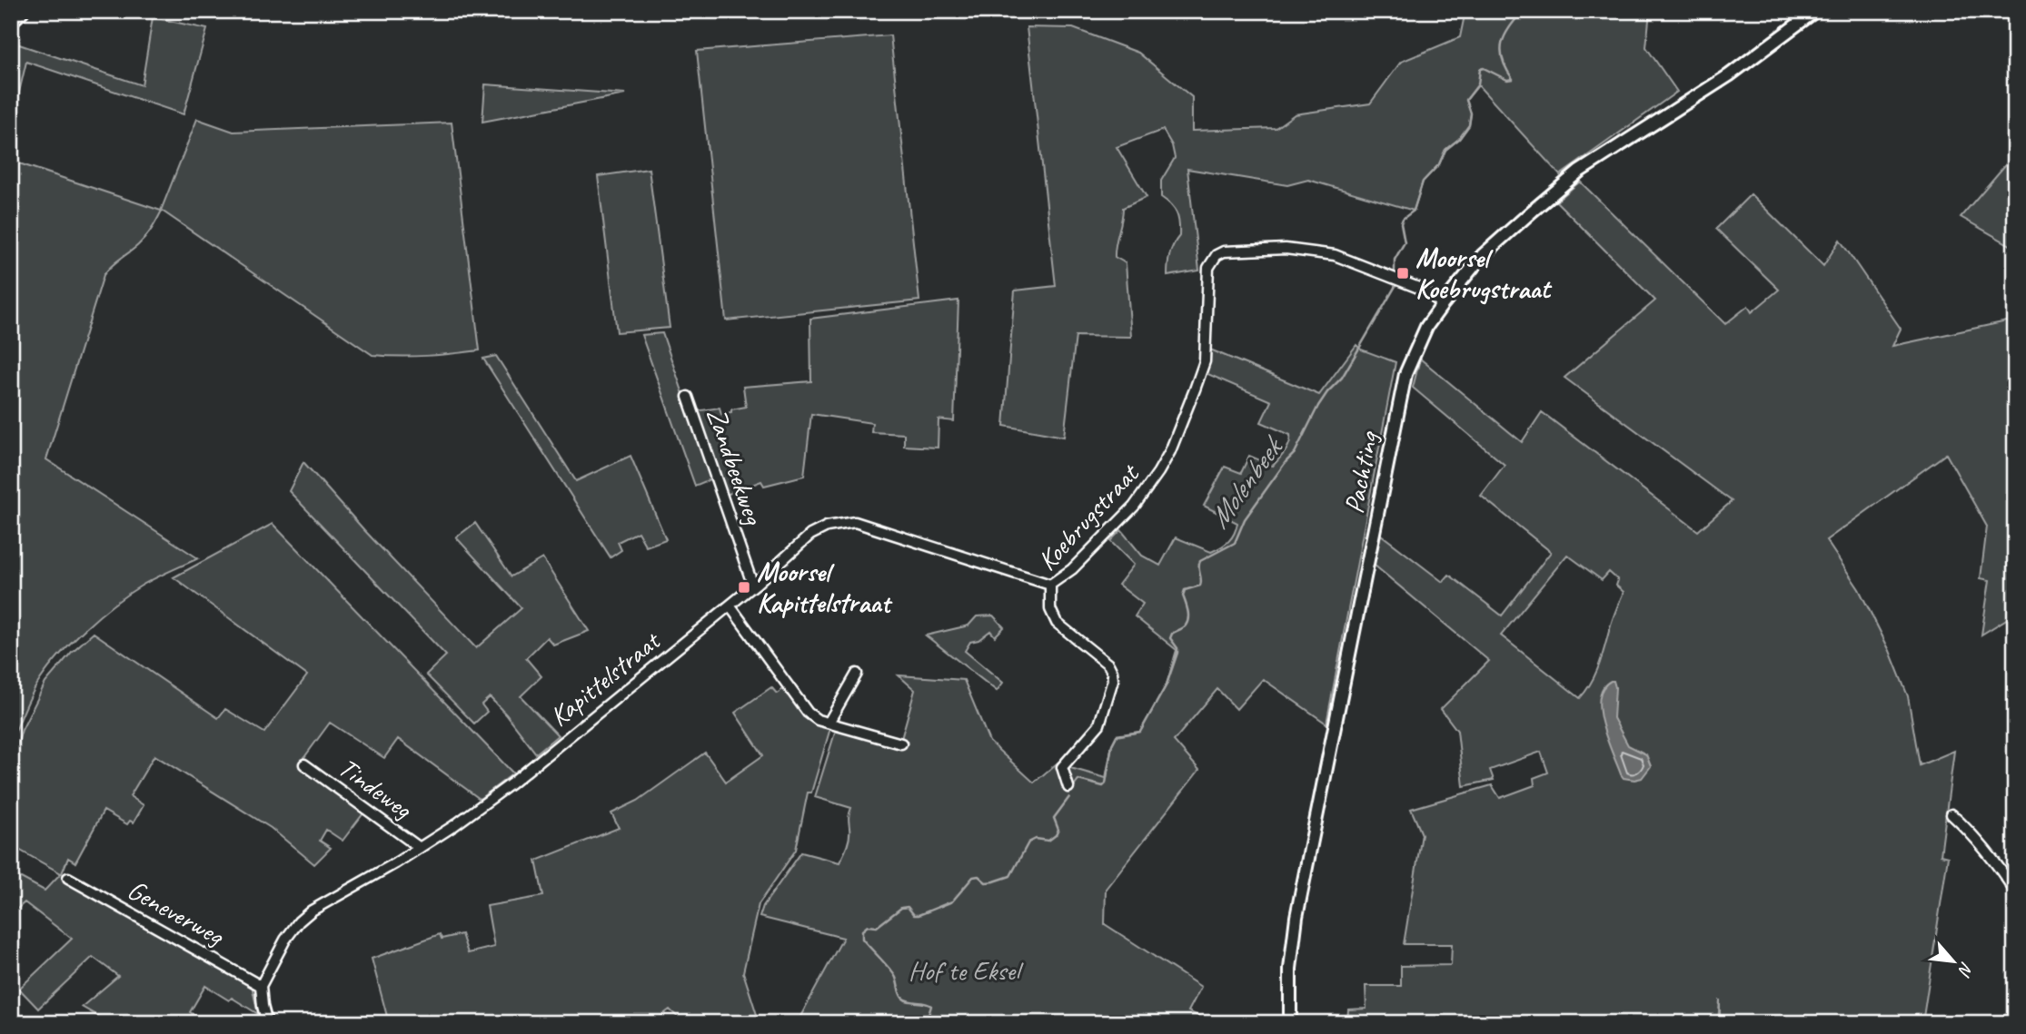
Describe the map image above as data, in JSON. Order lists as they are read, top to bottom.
{
  "streets": {
    "main road": ["Pachting"],
    "street": [
      "Zandbeekweg",
      "Koebrugstraat",
      "Kapittelstraat",
      "Tindeweg",
      "Geneverweg"
    ]
  },
  "crossings": [
    ["Zandbeekweg", "Kapittelstraat"],
    ["Pachting", "Koebrugstraat"],
    ["Koebrugstraat", "Kapittelstraat"],
    ["Kapittelstraat", "Tindeweg"],
    ["Kapittelstraat", "Geneverweg"]
  ],
  "water": ["Molenbeek"],
  "parks": ["Hof te Eksel"],
  "places": {
    "transit": ["Moorsel Koebrugstraat", "Moorsel Kapittelstraat"]
  },
  "north": "bottom right"
}
